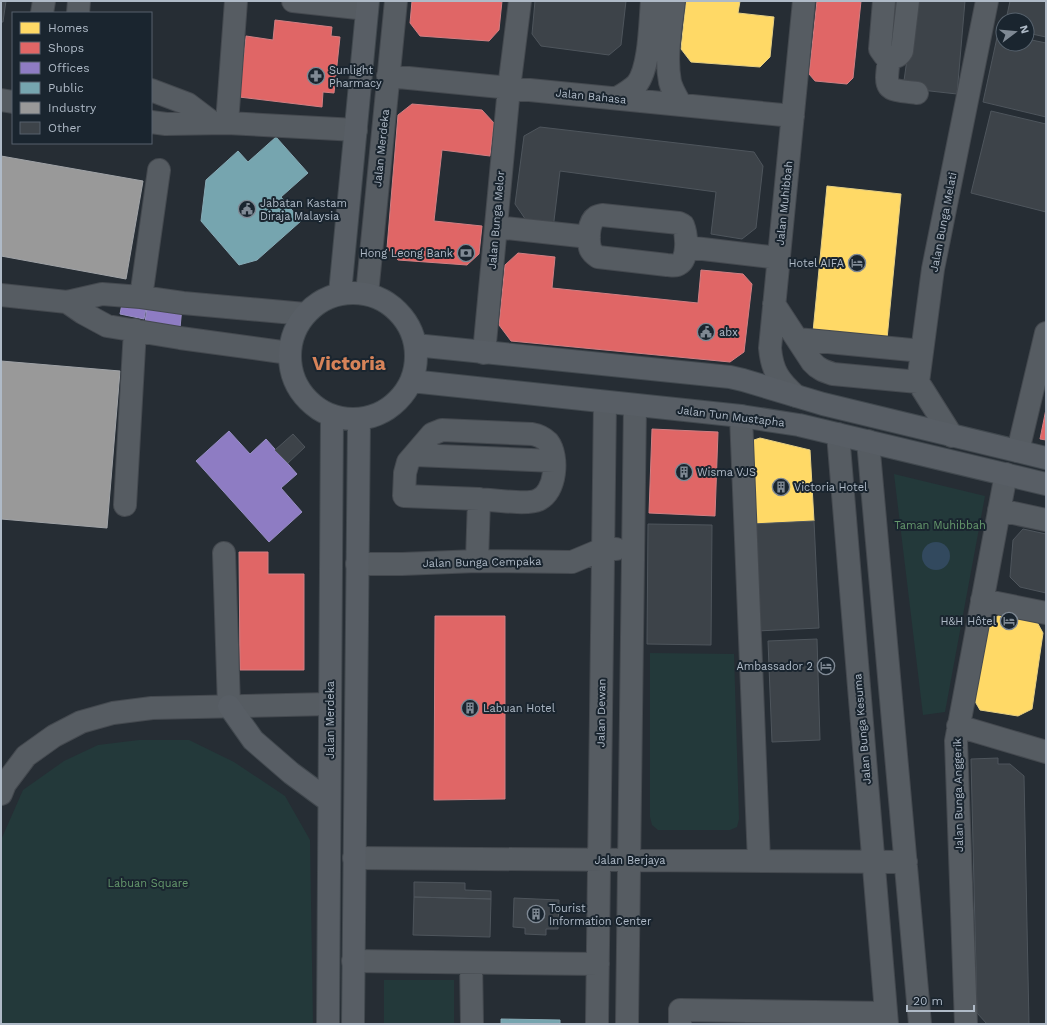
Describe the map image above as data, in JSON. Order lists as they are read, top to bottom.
{
  "streets": {
    "main road": ["Jalan Merdeka", "Jalan Tun Mustapha"],
    "street": [
      "Jalan Bahasa",
      "Jalan Muhibbah",
      "Jalan Bunga Melor",
      "Jalan Bunga Melati",
      "Jalan Bunga Cempaka",
      "Jalan Dewan",
      "Jalan Bunga Kesuma",
      "Jalan Bunga Anggerik",
      "Jalan Berjaya"
    ]
  },
  "crossings": [
    ["Jalan Bahasa", "Jalan Merdeka"],
    ["Jalan Bahasa", "Jalan Muhibbah"],
    ["Jalan Bahasa", "Jalan Bunga Melor"],
    ["Jalan Merdeka", "Jalan Tun Mustapha"],
    ["Jalan Tun Mustapha", "Jalan Dewan"],
    ["Jalan Tun Mustapha", "Jalan Bunga Kesuma"],
    ["Jalan Tun Mustapha", "Jalan Bunga Anggerik"],
    ["Jalan Bunga Cempaka", "Jalan Dewan"],
    ["Jalan Dewan", "Jalan Berjaya"],
    ["Jalan Bunga Kesuma", "Jalan Berjaya"]
  ],
  "districts": ["Victoria"],
  "parks": ["Taman Muhibbah", "Labuan Square"],
  "places": {
    "pharmacy": ["Sunlight Pharmacy"],
    "public building": ["Jabatan Kastam Diraja Malaysia", "abx"],
    "bank": ["Hong Leong Bank"],
    "hotel": ["Hotel AIFA", "H&H Hôtel", "Ambassador 2"],
    "building": [
      "Wisma VJS",
      "Victoria Hotel",
      "Labuan Hotel",
      "Tourist Information Center"
    ]
  },
  "legend": [
    "Homes",
    "Shops",
    "Offices",
    "Public",
    "Industry",
    "Other"
  ],
  "scale_bar": "20 m",
  "north": "right"
}
